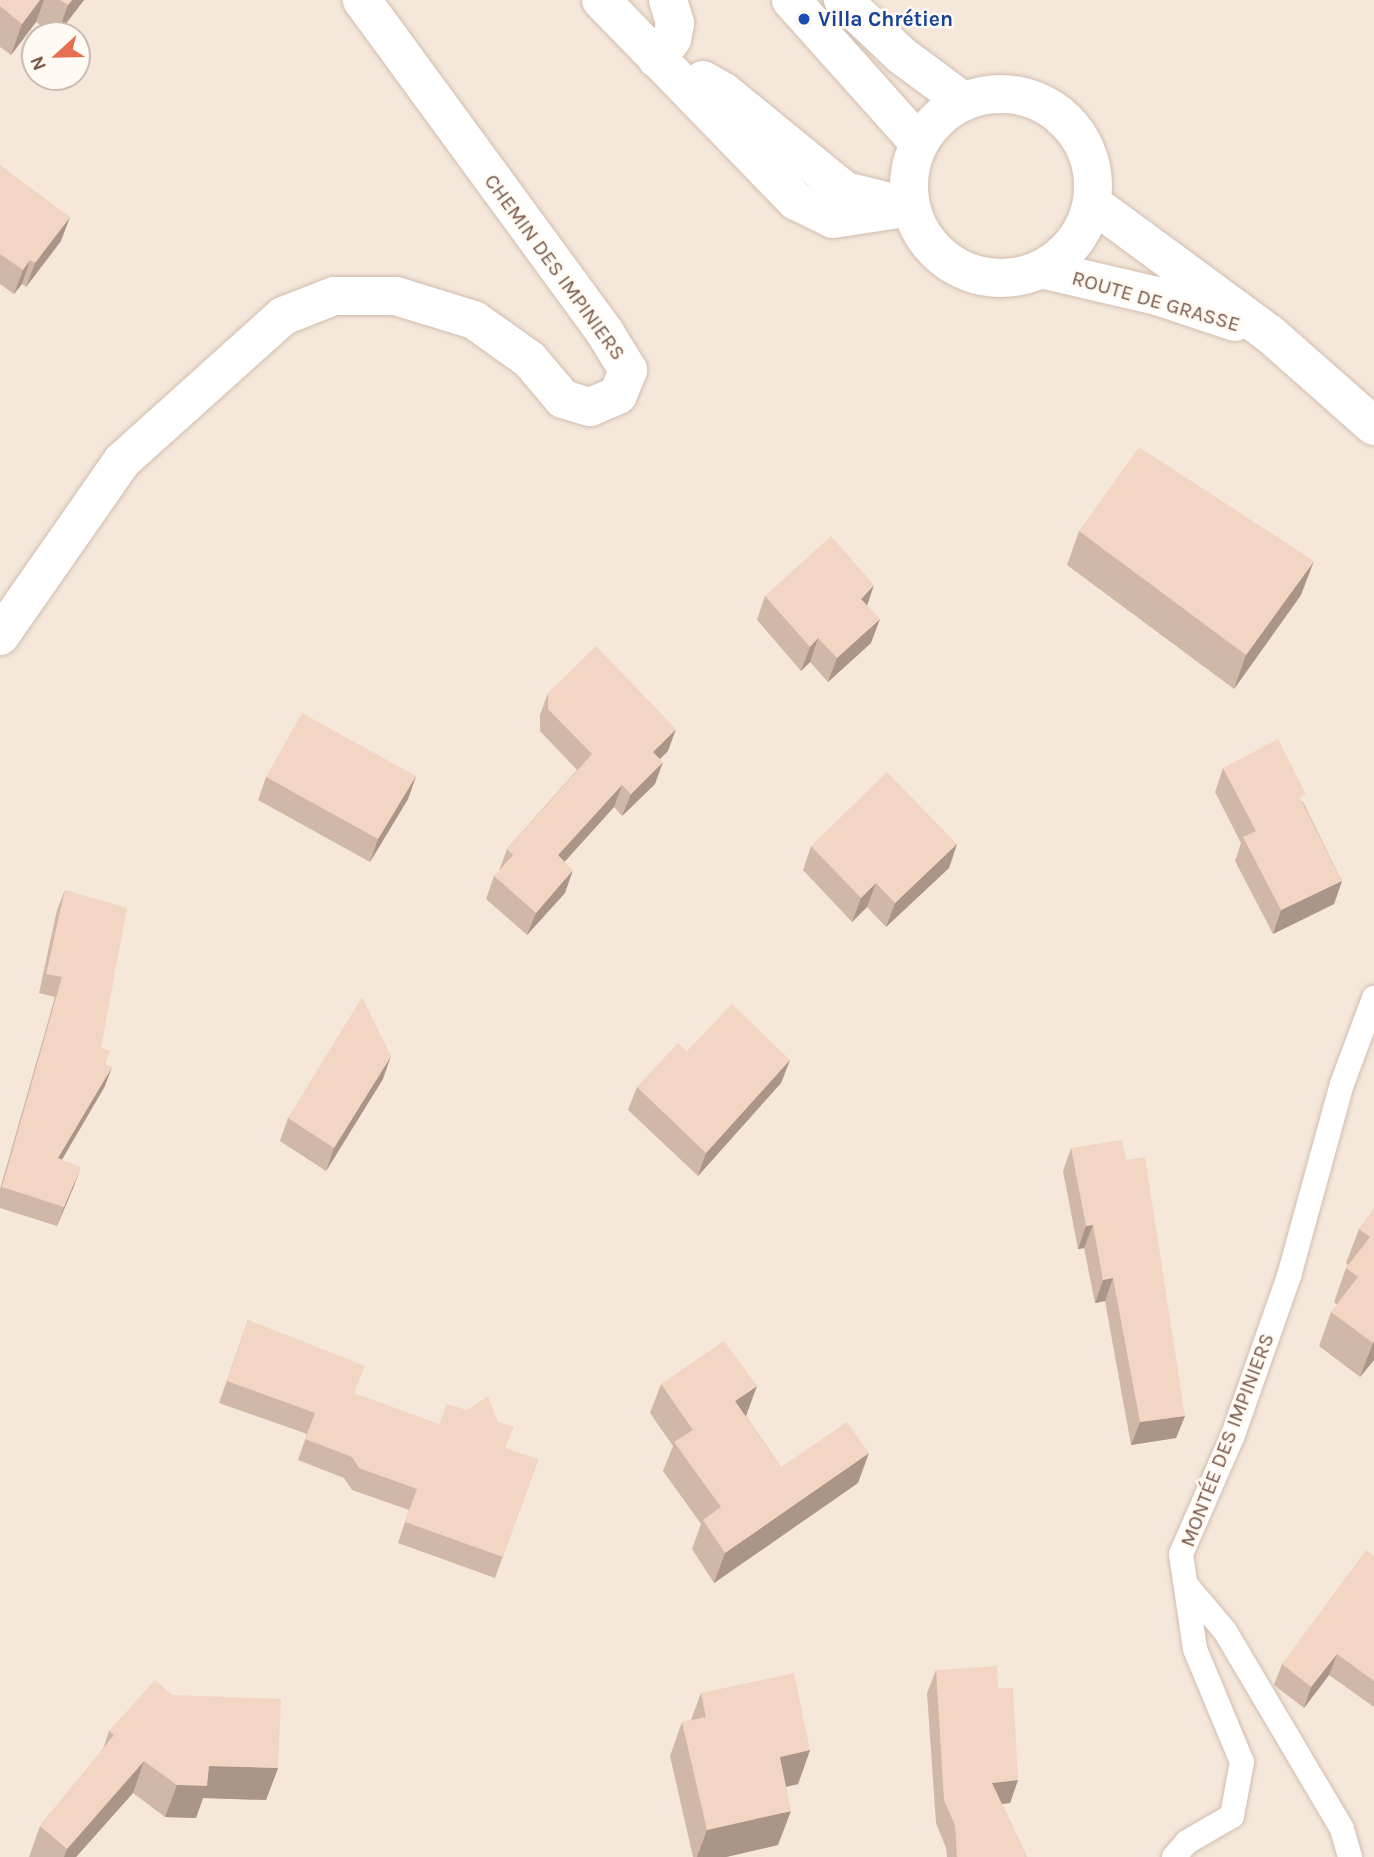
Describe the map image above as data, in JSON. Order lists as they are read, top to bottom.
{
  "streets": {
    "street": ["CHEMIN DES IMPINIERS", "ROUTE DE GRASSE"],
    "lane": ["MONTÉE DES IMPINIERS"]
  },
  "places": ["Villa Chrétien"],
  "north": "left"
}
